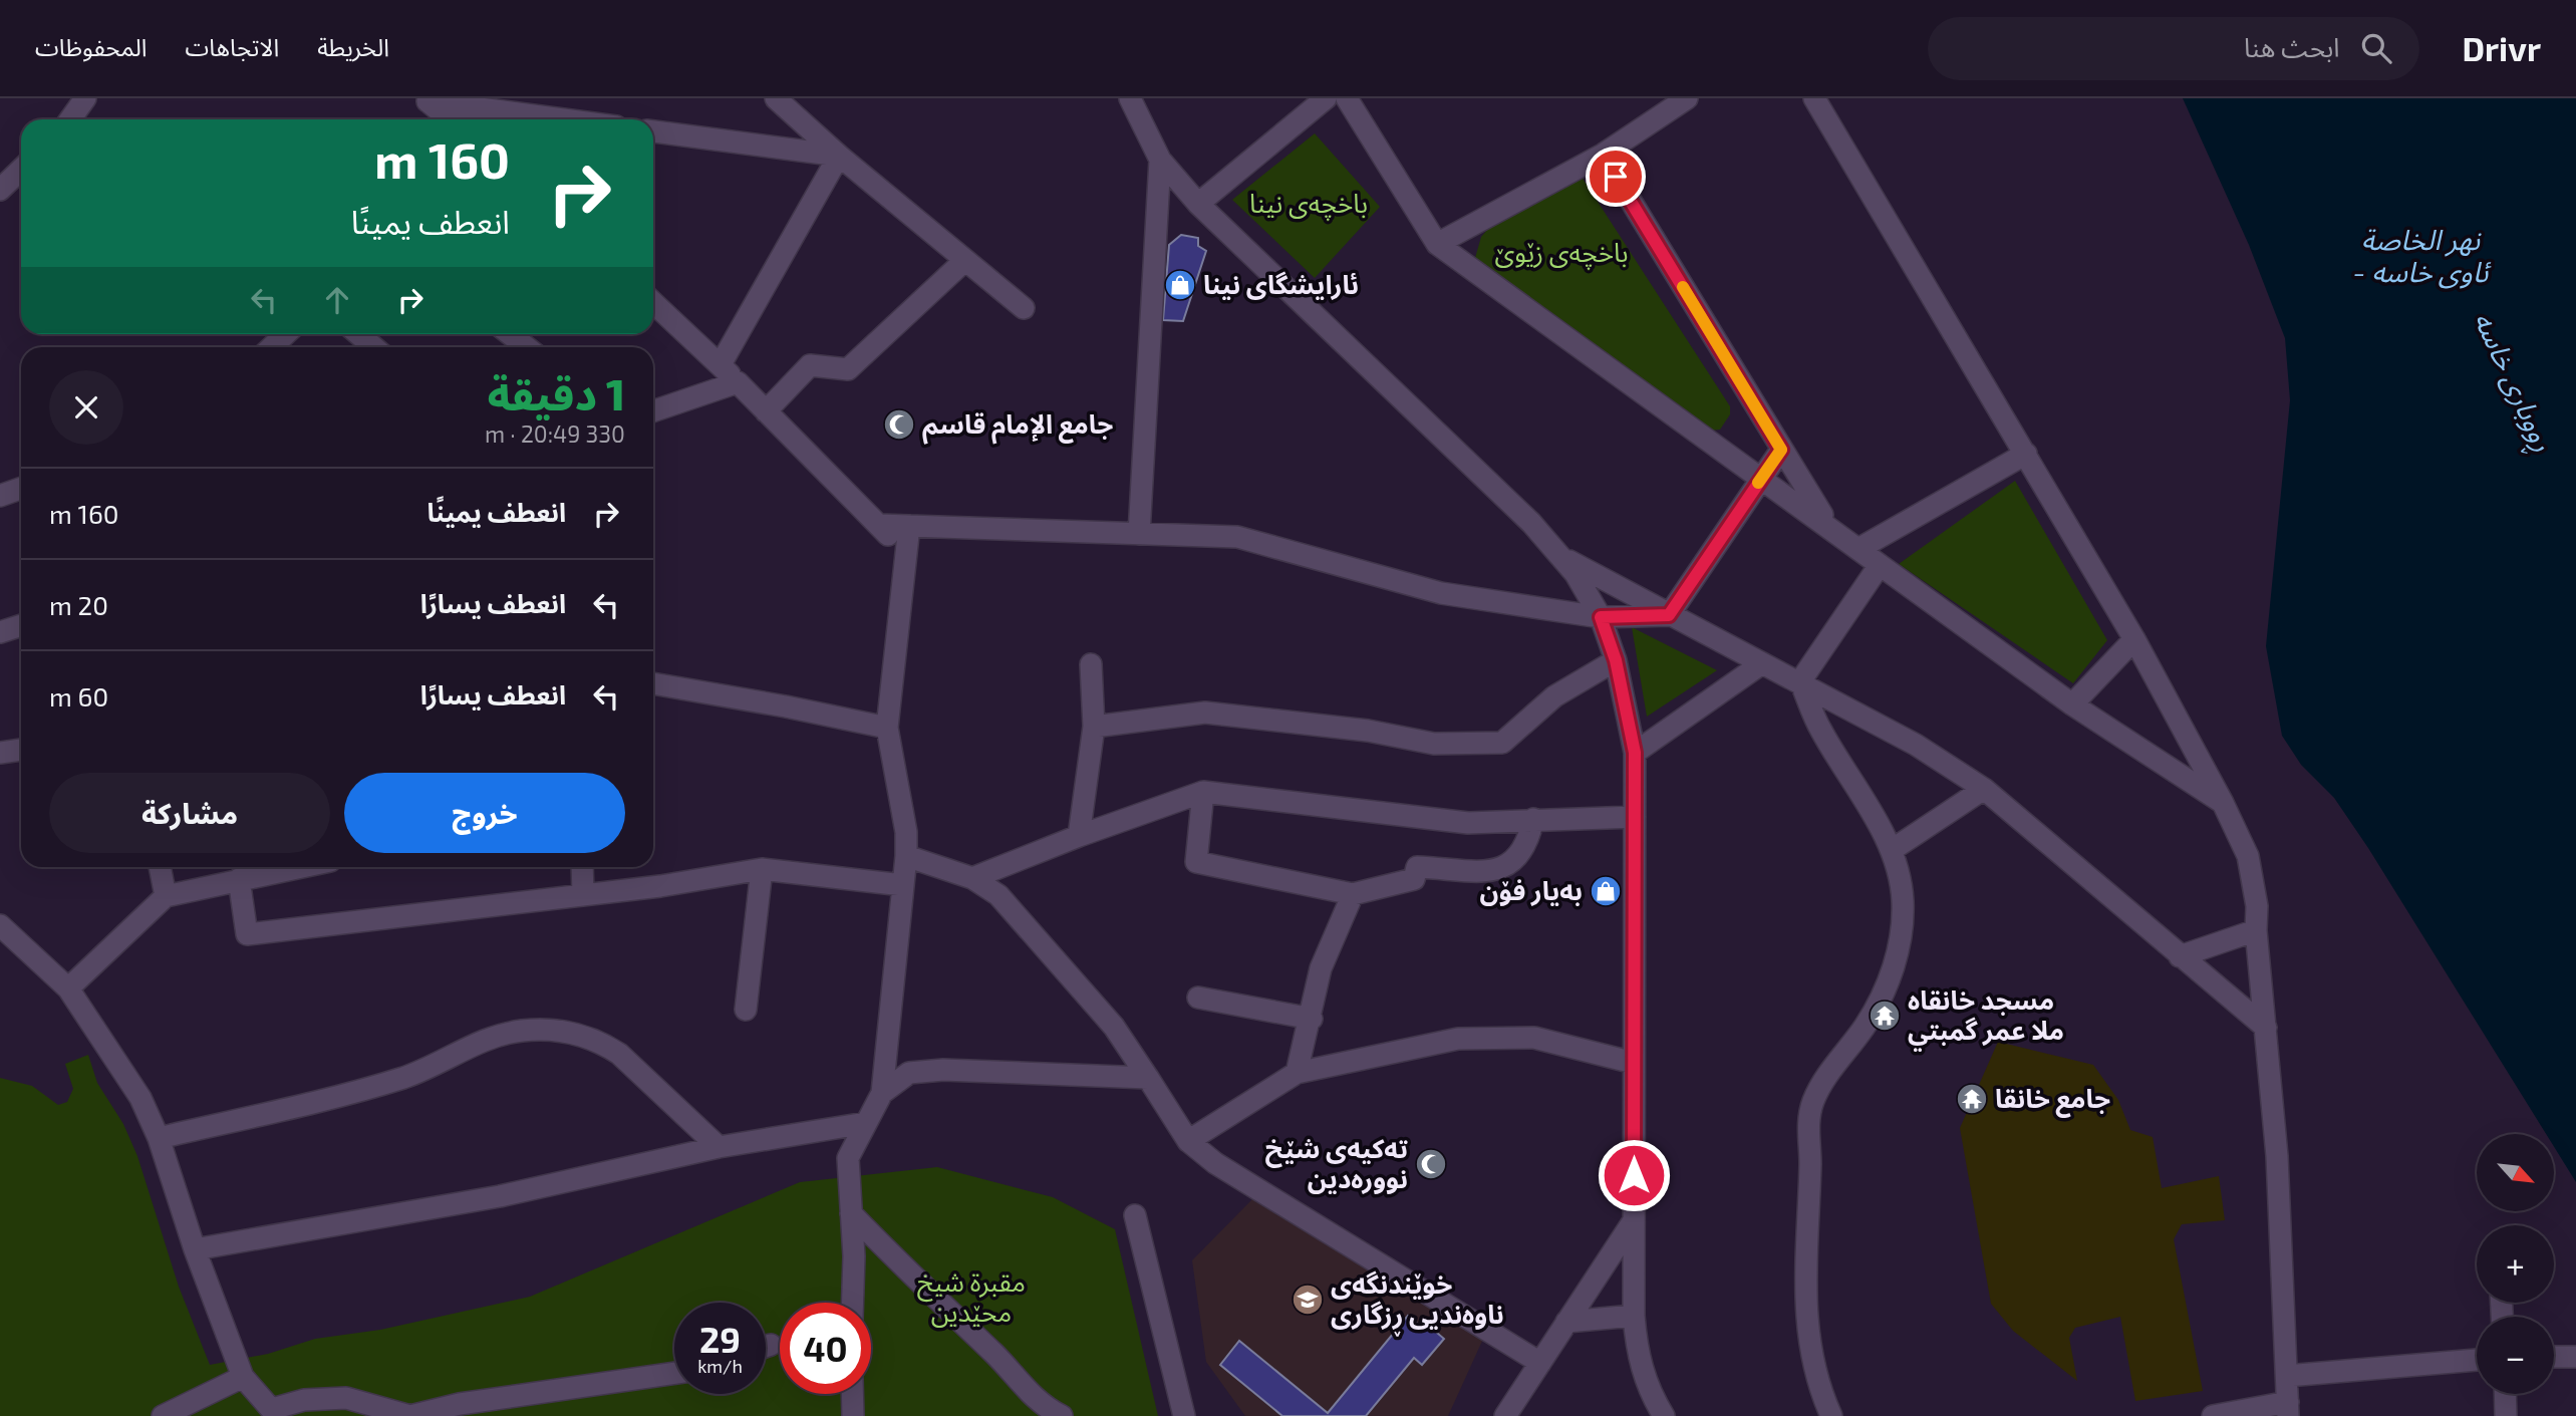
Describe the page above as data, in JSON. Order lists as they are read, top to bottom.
{
  "water": ["نهر الخاصة - ئاوی خاسە", "ڕووباری خاسە"],
  "parks": ["باخچەی نینا", "باخچەی زێوێ", "مقبرة شيخ محێدین"],
  "places": {
    "shop": ["ئارایشگای نینا", "بەیار فۆن"],
    "mosque": ["جامع الإمام قاسم", "تەکیەی شێخ نوورەدین"],
    "temple": ["مسجد خانقاه ملا عمر گمبتي", "جامع خانقا"],
    "school or university": ["خوێندنگەی ناوەندیی ڕزگاری"]
  },
  "north": "bottom right",
  "page": {
    "header": "Drivr",
    "search": "ابحث هنا",
    "nav": ["الخريطة", "الاتجاهات", "المحفوظات"],
    "turn": ["160 m", "انعطف يمينًا"],
    "heading": ["1 دقيقة", "330 m · 20:49"],
    "list": [
      {
        "name": "انعطف يمينًا",
        "value": "160 m"
      },
      {
        "name": "انعطف يسارًا",
        "value": "20 m"
      },
      {
        "name": "انعطف يسارًا",
        "value": "60 m"
      }
    ],
    "buttons": ["خروج", "مشاركة"],
    "map_buttons": ["+", "−"],
    "speed": "29 km/h",
    "limit": "40"
  }
}
